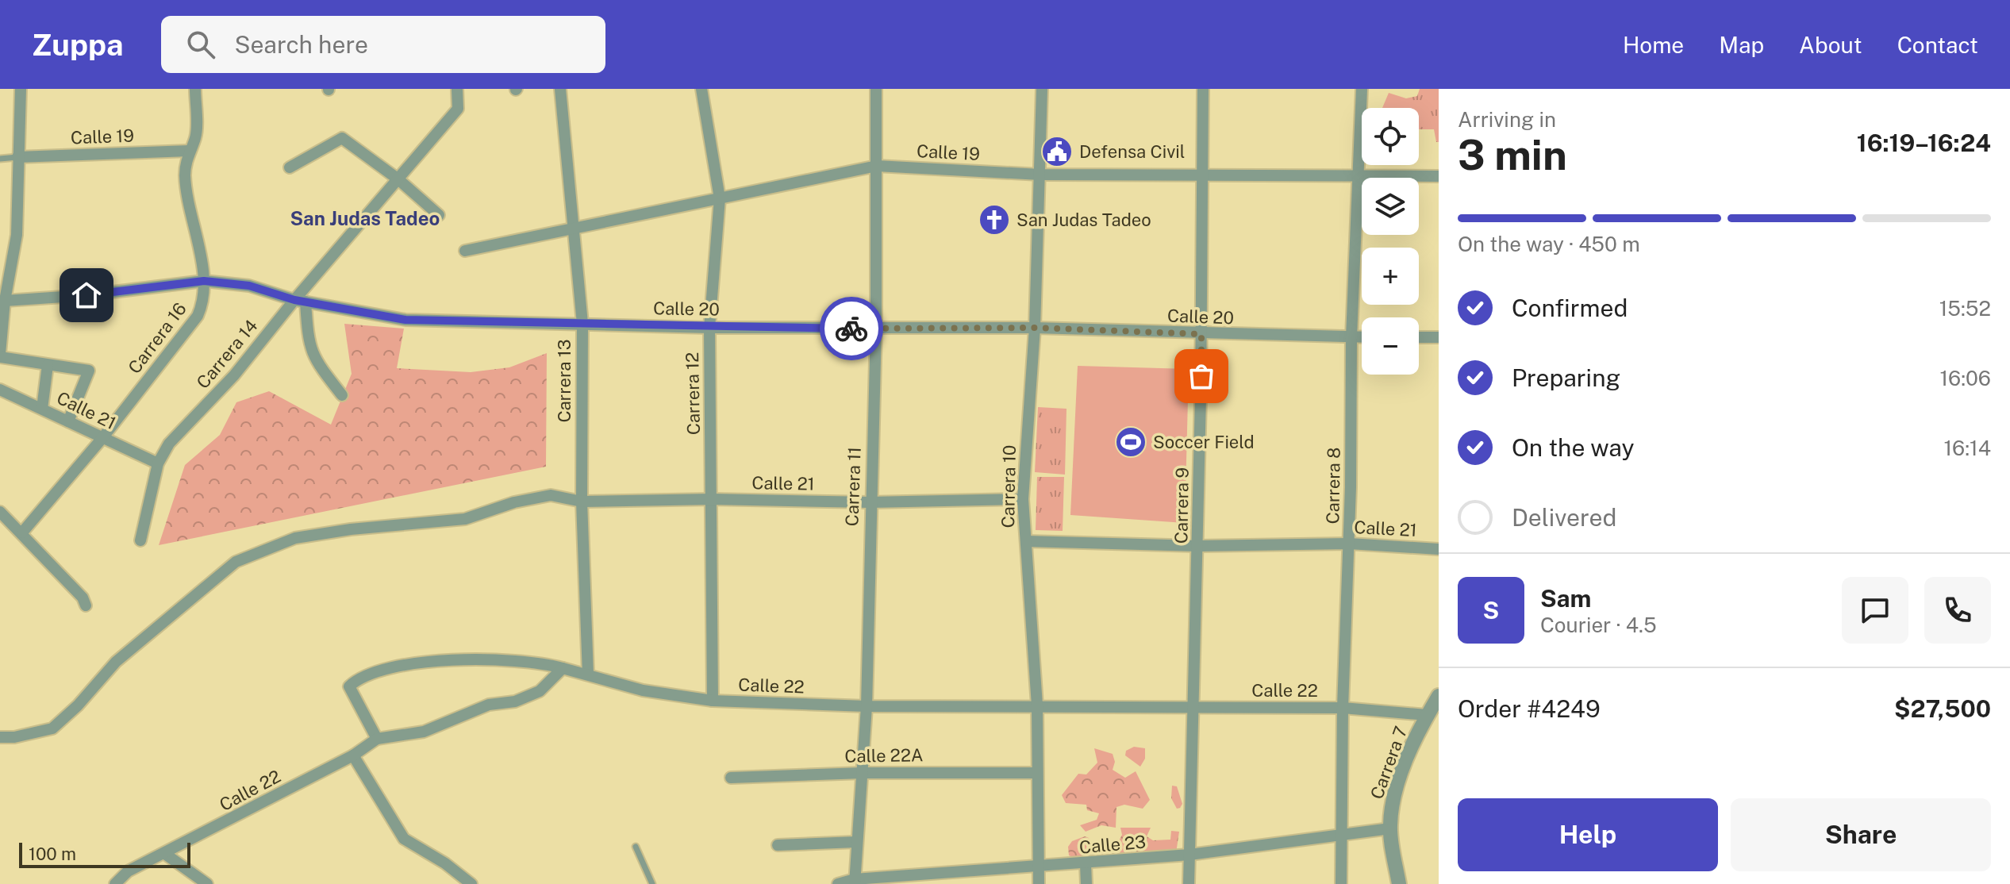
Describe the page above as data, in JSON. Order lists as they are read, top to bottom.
{
  "streets": {
    "street": [
      "Calle 19",
      "Calle 20",
      "Carrera 16",
      "Carrera 14",
      "Carrera 13",
      "Carrera 12",
      "Calle 21",
      "Carrera 8",
      "Carrera 11",
      "Carrera 10",
      "Carrera 9",
      "Calle 22",
      "Calle 22A",
      "Carrera 7",
      "Calle 23"
    ]
  },
  "crossings": [
    ["Calle 19", "Carrera 16"],
    ["Calle 19", "Carrera 13"],
    ["Calle 19", "Carrera 12"],
    ["Calle 19", "Carrera 8"],
    ["Calle 19", "Carrera 11"],
    ["Calle 19", "Carrera 10"],
    ["Calle 19", "Carrera 9"],
    ["Calle 20", "Carrera 16"],
    ["Calle 20", "Carrera 14"],
    ["Calle 20", "Carrera 13"],
    ["Calle 20", "Carrera 12"],
    ["Calle 20", "Carrera 8"],
    ["Calle 20", "Carrera 11"],
    ["Calle 20", "Carrera 10"],
    ["Calle 20", "Carrera 9"],
    ["Carrera 16", "Calle 21"],
    ["Carrera 14", "Calle 21"],
    ["Carrera 13", "Calle 21"],
    ["Carrera 13", "Calle 22"],
    ["Carrera 12", "Calle 21"],
    ["Carrera 12", "Calle 22"],
    ["Calle 21", "Carrera 8"],
    ["Calle 21", "Carrera 11"],
    ["Calle 21", "Carrera 10"],
    ["Calle 21", "Carrera 9"],
    ["Carrera 8", "Calle 22"],
    ["Carrera 8", "Calle 23"],
    ["Carrera 11", "Calle 22"],
    ["Carrera 11", "Calle 22A"],
    ["Carrera 11", "Calle 23"],
    ["Carrera 10", "Calle 22"],
    ["Carrera 10", "Calle 22A"],
    ["Carrera 10", "Calle 23"],
    ["Carrera 9", "Calle 22"],
    ["Carrera 9", "Calle 23"],
    ["Calle 22", "Carrera 7"],
    ["Carrera 7", "Calle 23"]
  ],
  "districts": ["San Judas Tadeo"],
  "places": {
    "public building": ["Defensa Civil"],
    "church": ["San Judas Tadeo"],
    "sports": ["Soccer Field"]
  },
  "scale_bar": "100 m",
  "page": {
    "header": "Zuppa",
    "search": "Search here",
    "nav": [
      "Home",
      "Map",
      "About",
      "Contact"
    ],
    "heading": ["3 min", "Arriving in", "16:19–16:24"],
    "panel": [
      "Sam",
      "Courier · 4.5",
      "Order #4249",
      "$27,500"
    ],
    "map_buttons": ["+", "−"],
    "bar": "On the way · 450 m",
    "list": [
      ["Confirmed", "15:52"],
      ["Preparing", "16:06"],
      ["On the way", "16:14"],
      "Delivered"
    ],
    "round": "S",
    "buttons": ["Help", "Share"],
    "scale": "100 m"
  }
}
